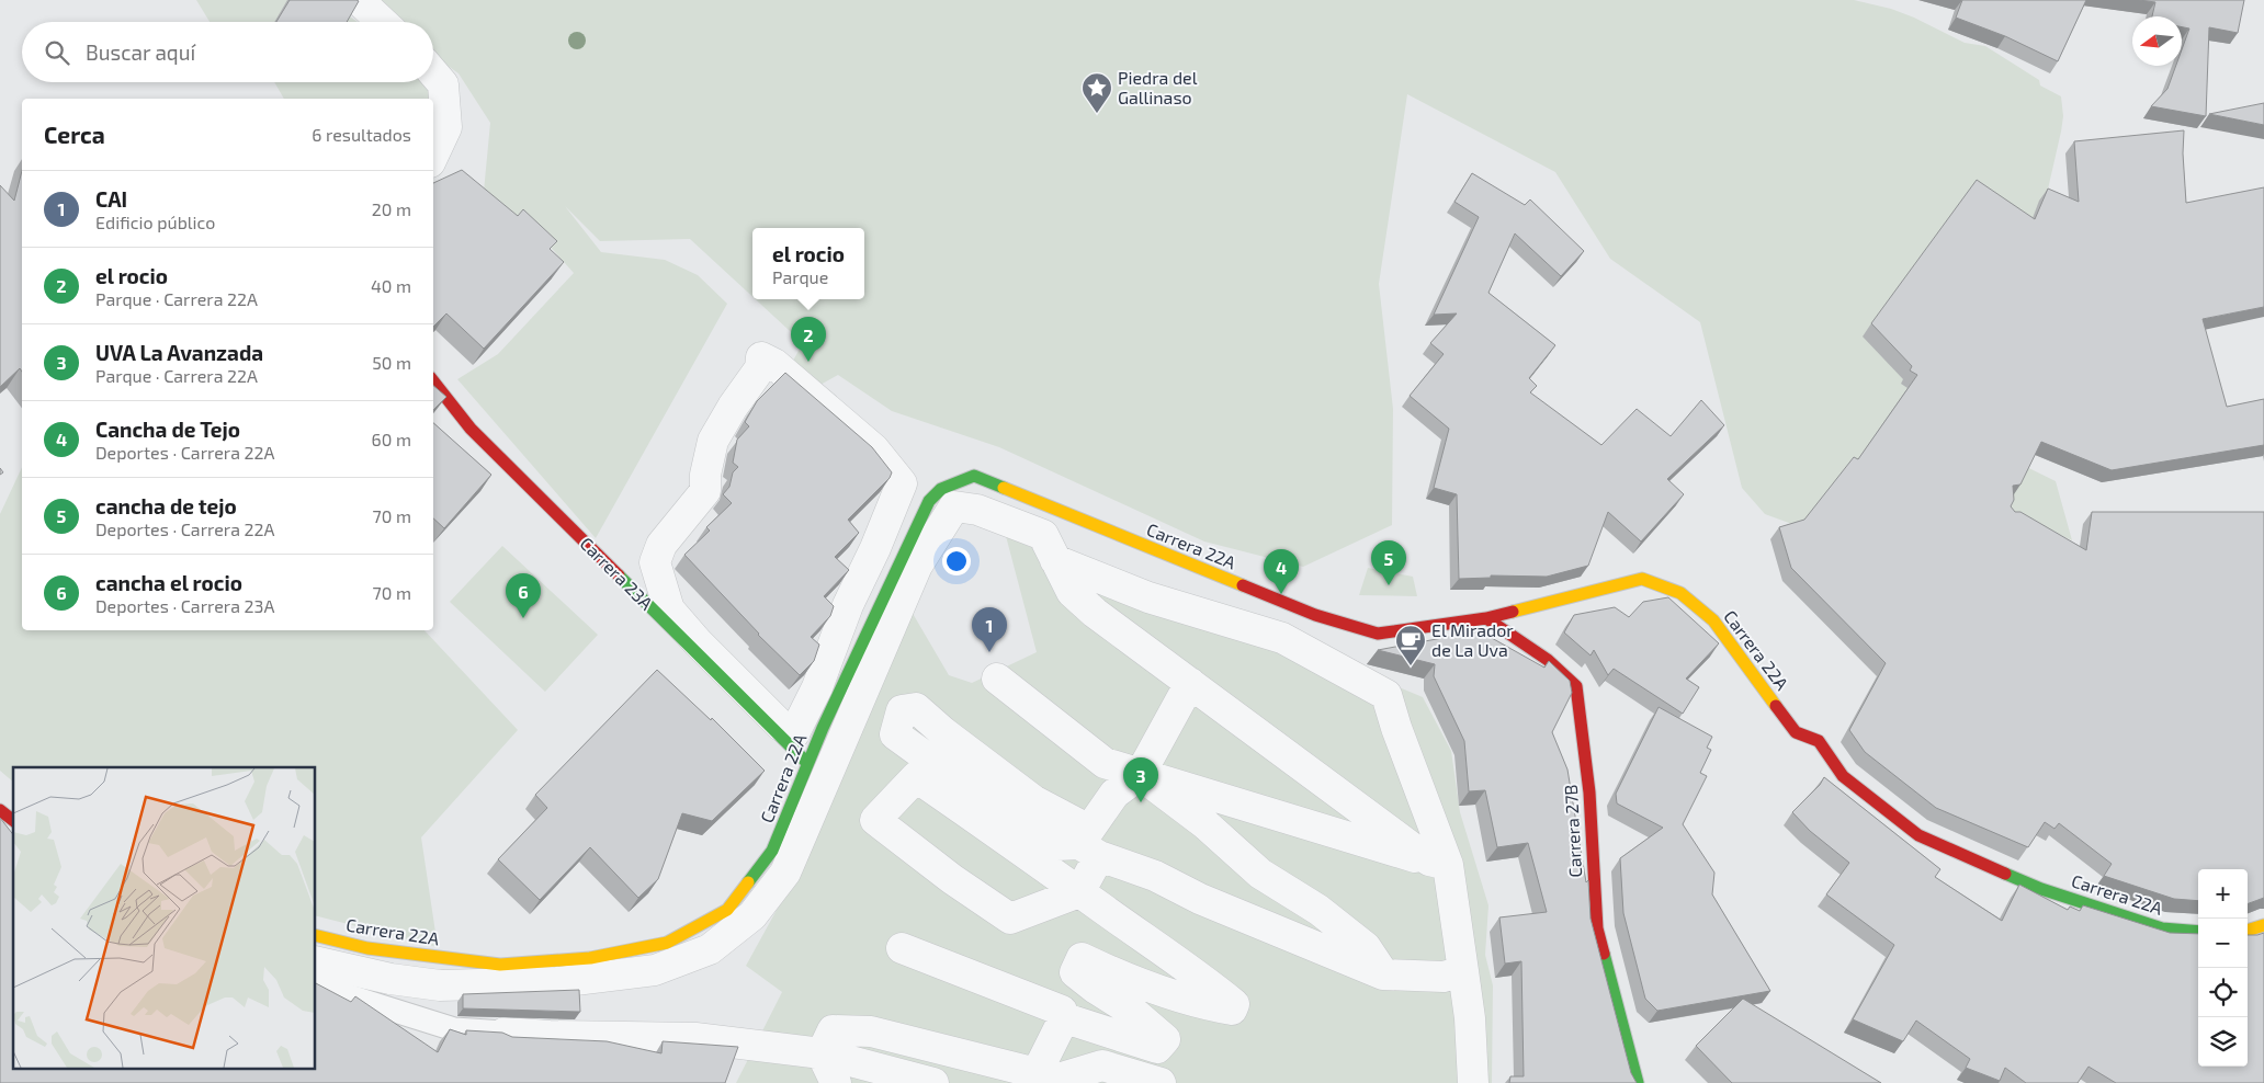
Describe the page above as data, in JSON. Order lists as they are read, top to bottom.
{
  "streets": {
    "street": ["Carrera 22A", "Carrera 23A", "Carrera 27B"]
  },
  "crossings": [
    ["Carrera 22A", "Carrera 23A"],
    ["Carrera 22A", "Carrera 27B"]
  ],
  "places": {
    "place": ["Piedra del Gallinaso"],
    "cafe": ["El Mirador de La Uva"]
  },
  "north": "left",
  "page": {
    "search": "Buscar aquí",
    "heading": ["Cerca", "6 resultados"],
    "list": [
      {
        "mark": "1",
        "name": "CAI",
        "note": "Edificio público",
        "value": "20 m"
      },
      {
        "mark": "2",
        "name": "el rocio",
        "note": "Parque · Carrera 22A",
        "value": "40 m"
      },
      {
        "mark": "3",
        "name": "UVA La Avanzada",
        "note": "Parque · Carrera 22A",
        "value": "50 m"
      },
      {
        "mark": "4",
        "name": "Cancha de Tejo",
        "note": "Deportes · Carrera 22A",
        "value": "60 m"
      },
      {
        "mark": "5",
        "name": "cancha de tejo",
        "note": "Deportes · Carrera 22A",
        "value": "70 m"
      },
      {
        "mark": "6",
        "name": "cancha el rocio",
        "note": "Deportes · Carrera 23A",
        "value": "70 m"
      }
    ],
    "popup": ["el rocio", "Parque"],
    "pins": [
      "2",
      "5",
      "4",
      "6",
      "1",
      "3"
    ],
    "map_buttons": ["+", "−"]
  }
}
